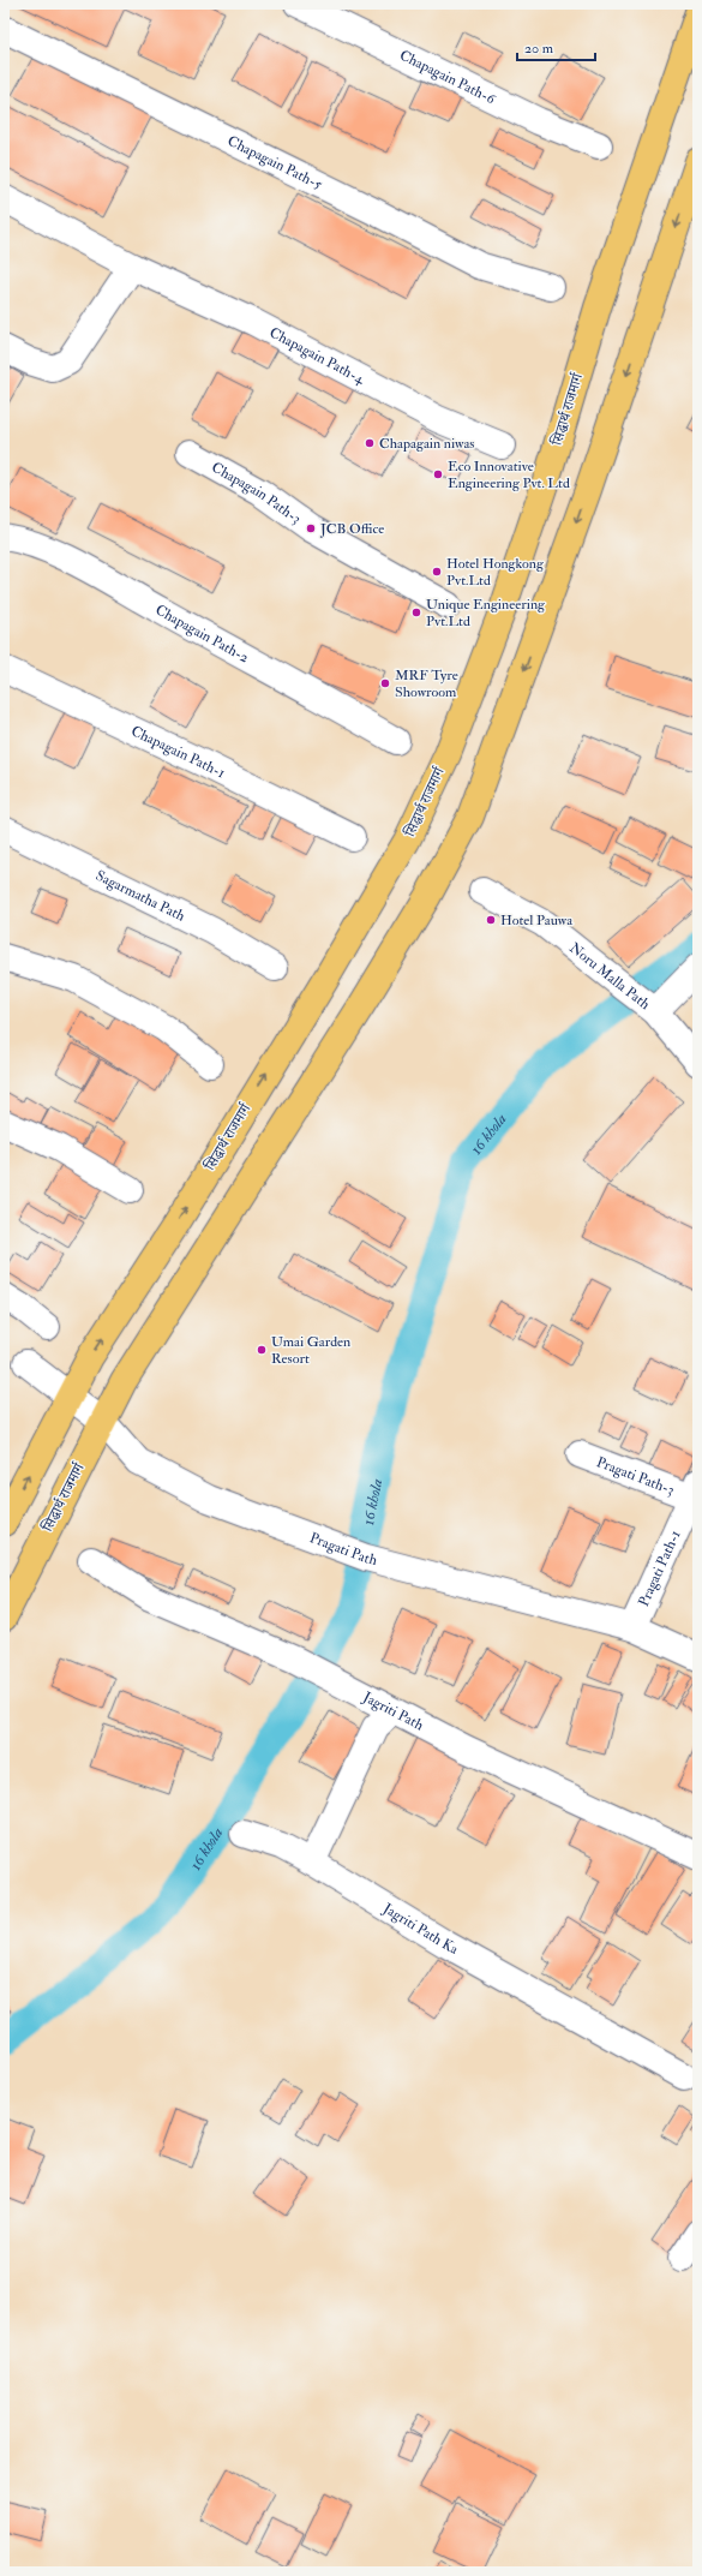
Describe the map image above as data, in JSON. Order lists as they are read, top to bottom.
{
  "streets": {
    "highway": ["सिद्धार्थ राजमार्ग"],
    "street": [
      "Chapagain Path-6",
      "Chapagain Path-5",
      "Chapagain Path-4",
      "Chapagain Path-3",
      "Chapagain Path-2",
      "Chapagain Path-1",
      "Sagarmatha Path",
      "Noru Malla Path",
      "Pragati Path-3",
      "Pragati Path",
      "Pragati Path-1",
      "Jagriti Path",
      "Jagriti Path Ka"
    ]
  },
  "crossings": [
    ["सिद्धार्थ राजमार्ग", "Pragati Path"],
    ["Pragati Path-3", "Pragati Path-1"],
    ["Pragati Path", "Pragati Path-1"]
  ],
  "water": ["16 khola"],
  "places": [
    "Chapagain niwas",
    "Eco Innovative Engineering Pvt. Ltd",
    "JCB Office",
    "Hotel Hongkong Pvt.Ltd",
    "Unique Engineering Pvt.Ltd",
    "MRF Tyre Showroom",
    "Hotel Pauwa",
    "Umai Garden Resort"
  ],
  "scale_bar": "20 m"
}
